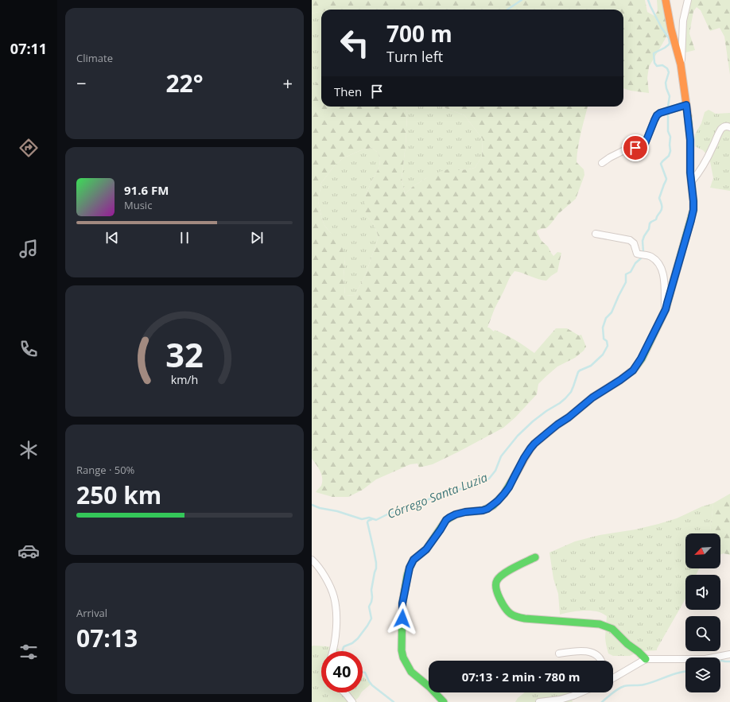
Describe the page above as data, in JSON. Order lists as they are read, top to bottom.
{
  "water": ["Córrego Santa Luzia"],
  "north": "bottom left",
  "page": {
    "tabs": "07:11",
    "tile": [
      "Climate",
      ["Range · 50%", "250 km"],
      ["Arrival", "07:13"]
    ],
    "turn": ["700 m", "Turn left"],
    "heat": ["−", "22°", "+"],
    "then": "Then",
    "song": ["91.6 FM", "Music"],
    "limit": "40",
    "trip": "07:13 · 2 min · 780 m",
    "gauge": ["32", "km/h"]
  }
}
